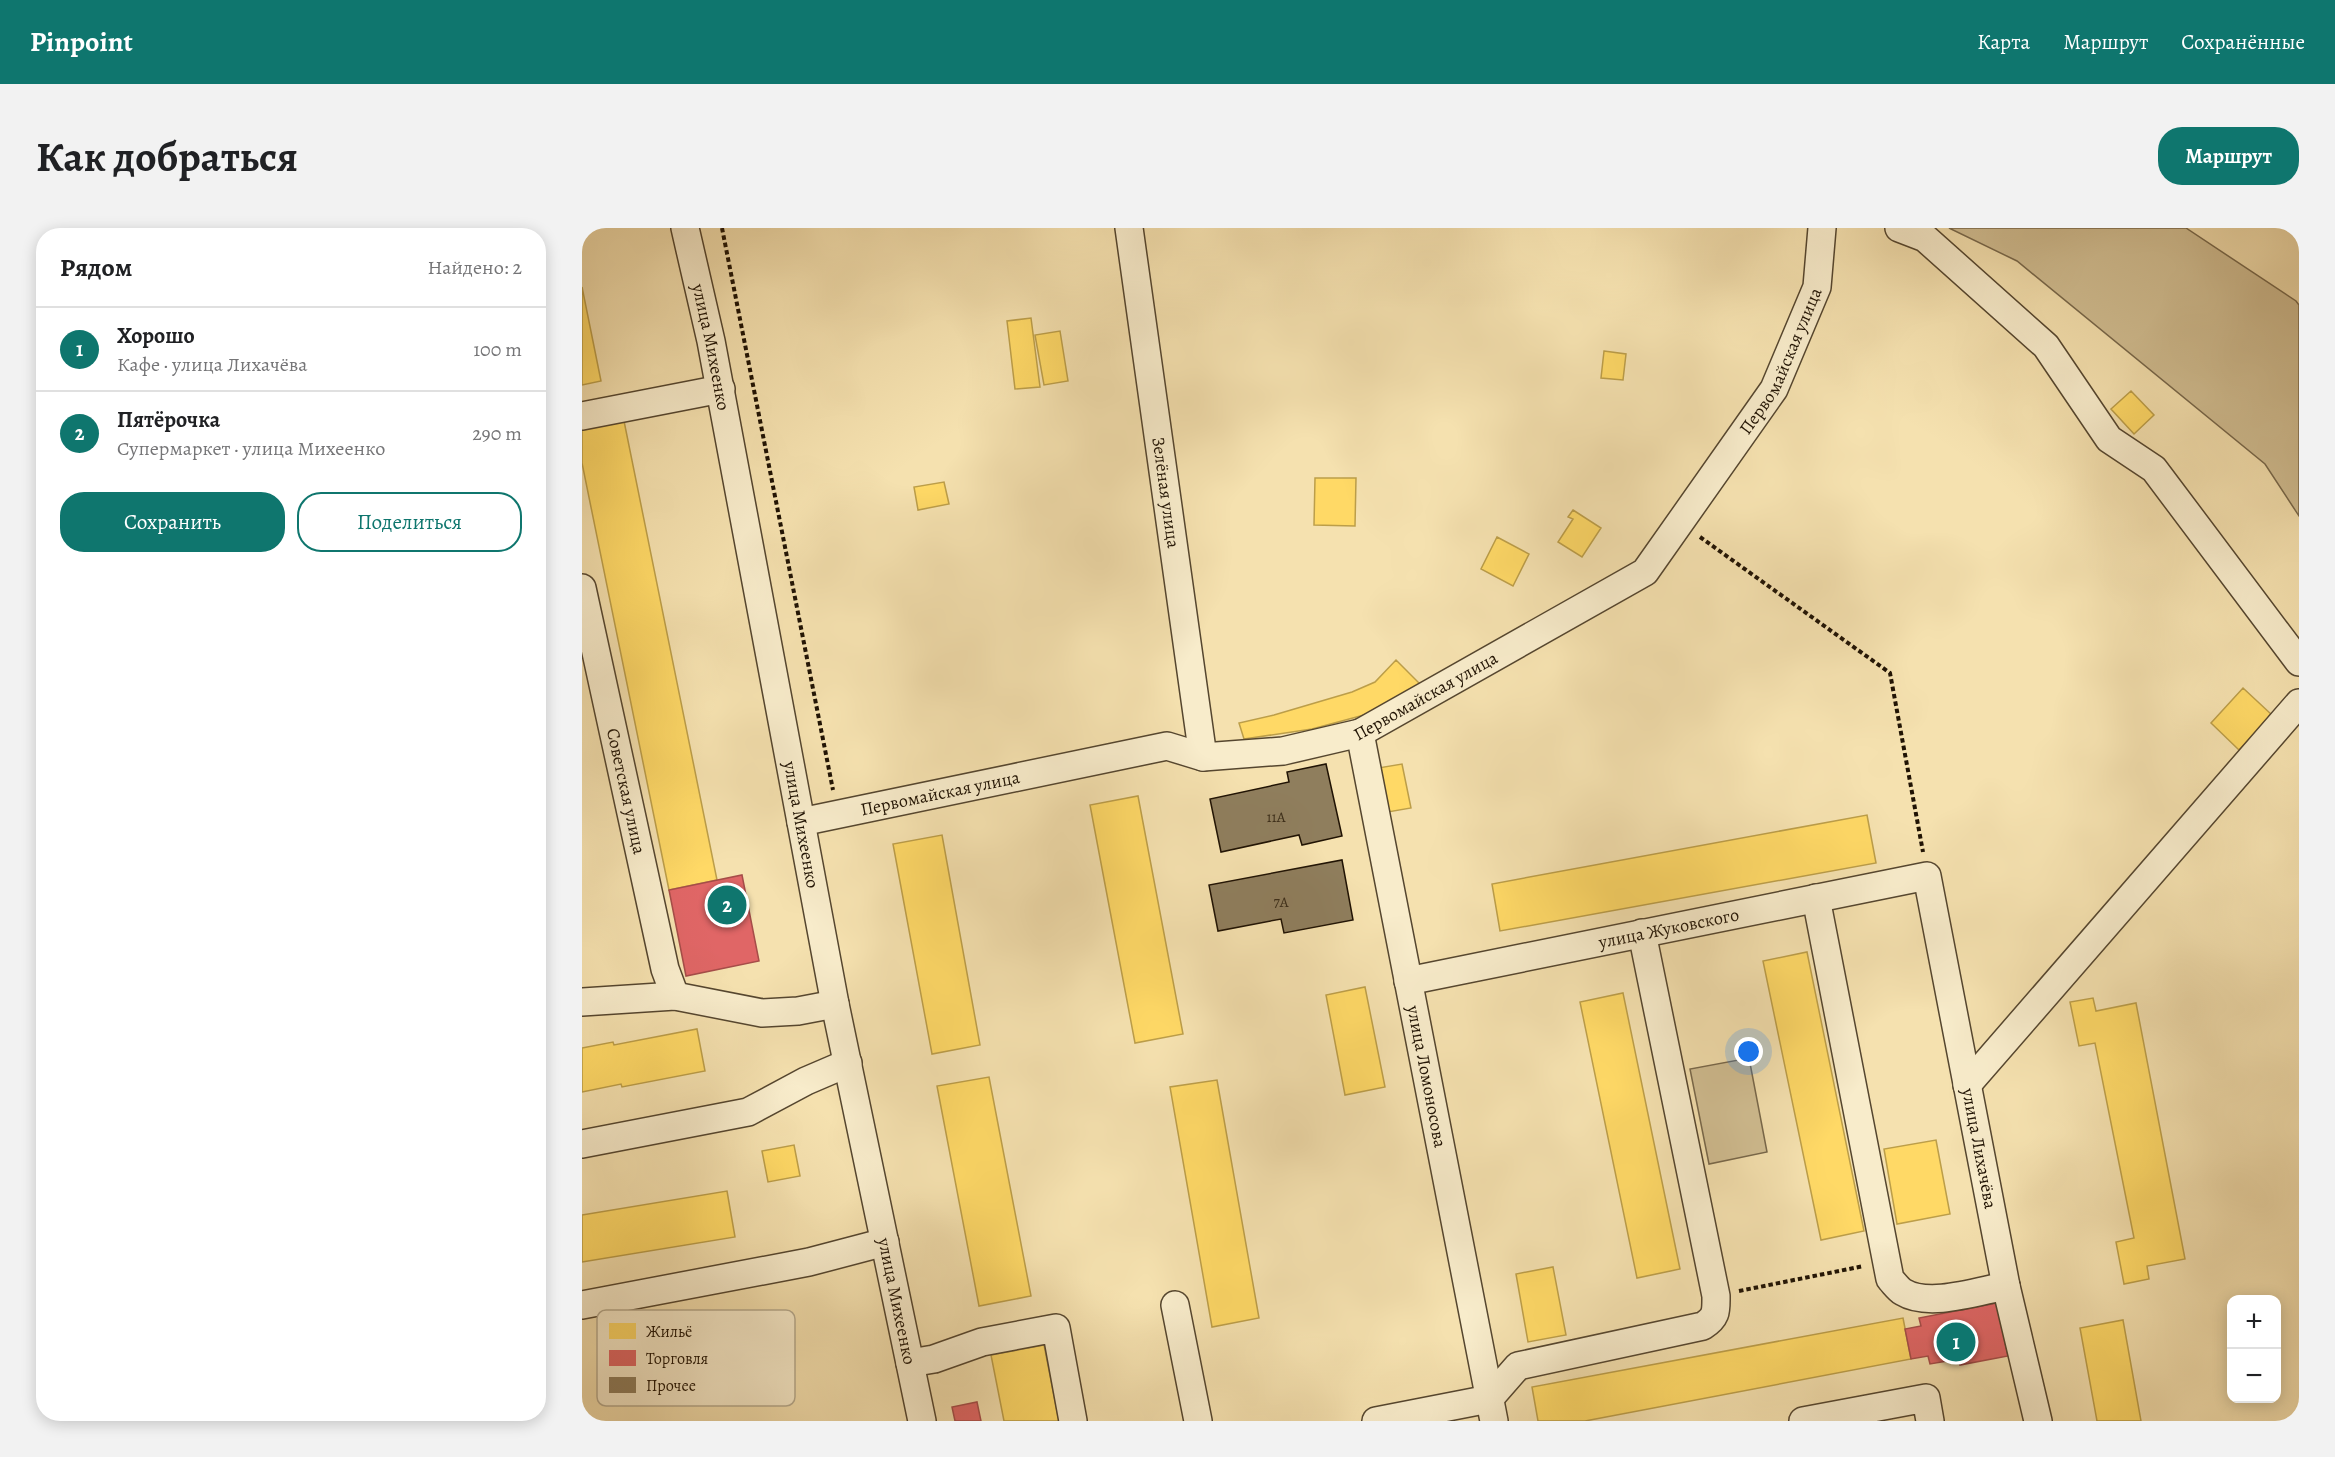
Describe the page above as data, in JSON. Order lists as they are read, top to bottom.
{
  "streets": {
    "street": [
      "улица Михеенко",
      "Первомайская улица",
      "Зелёная улица",
      "Советская улица",
      "улица Жуковского",
      "улица Ломоносова",
      "улица Лихачёва"
    ]
  },
  "crossings": [
    ["улица Михеенко", "Первомайская улица"],
    ["Первомайская улица", "Зелёная улица"],
    ["Первомайская улица", "улица Ломоносова"],
    ["улица Жуковского", "улица Ломоносова"],
    ["улица Жуковского", "улица Лихачёва"]
  ],
  "house_numbers": ["11А", "7А"],
  "legend": ["Жильё", "Торговля", "Прочее"],
  "page": {
    "header": "Pinpoint",
    "nav": ["Карта", "Маршрут", "Сохранённые"],
    "buttons": [
      "Маршрут",
      ["Сохранить", "Поделиться"]
    ],
    "title": "Как добраться",
    "heading": ["Рядом", "Найдено: 2"],
    "list": [
      {
        "mark": "1",
        "name": "Хорошо",
        "note": "Кафе · улица Лихачёва",
        "value": "100 m"
      },
      {
        "mark": "2",
        "name": "Пятёрочка",
        "note": "Супермаркет · улица Михеенко",
        "value": "290 m"
      }
    ],
    "pins": ["2", "1"],
    "map_buttons": ["+", "−"]
  }
}
